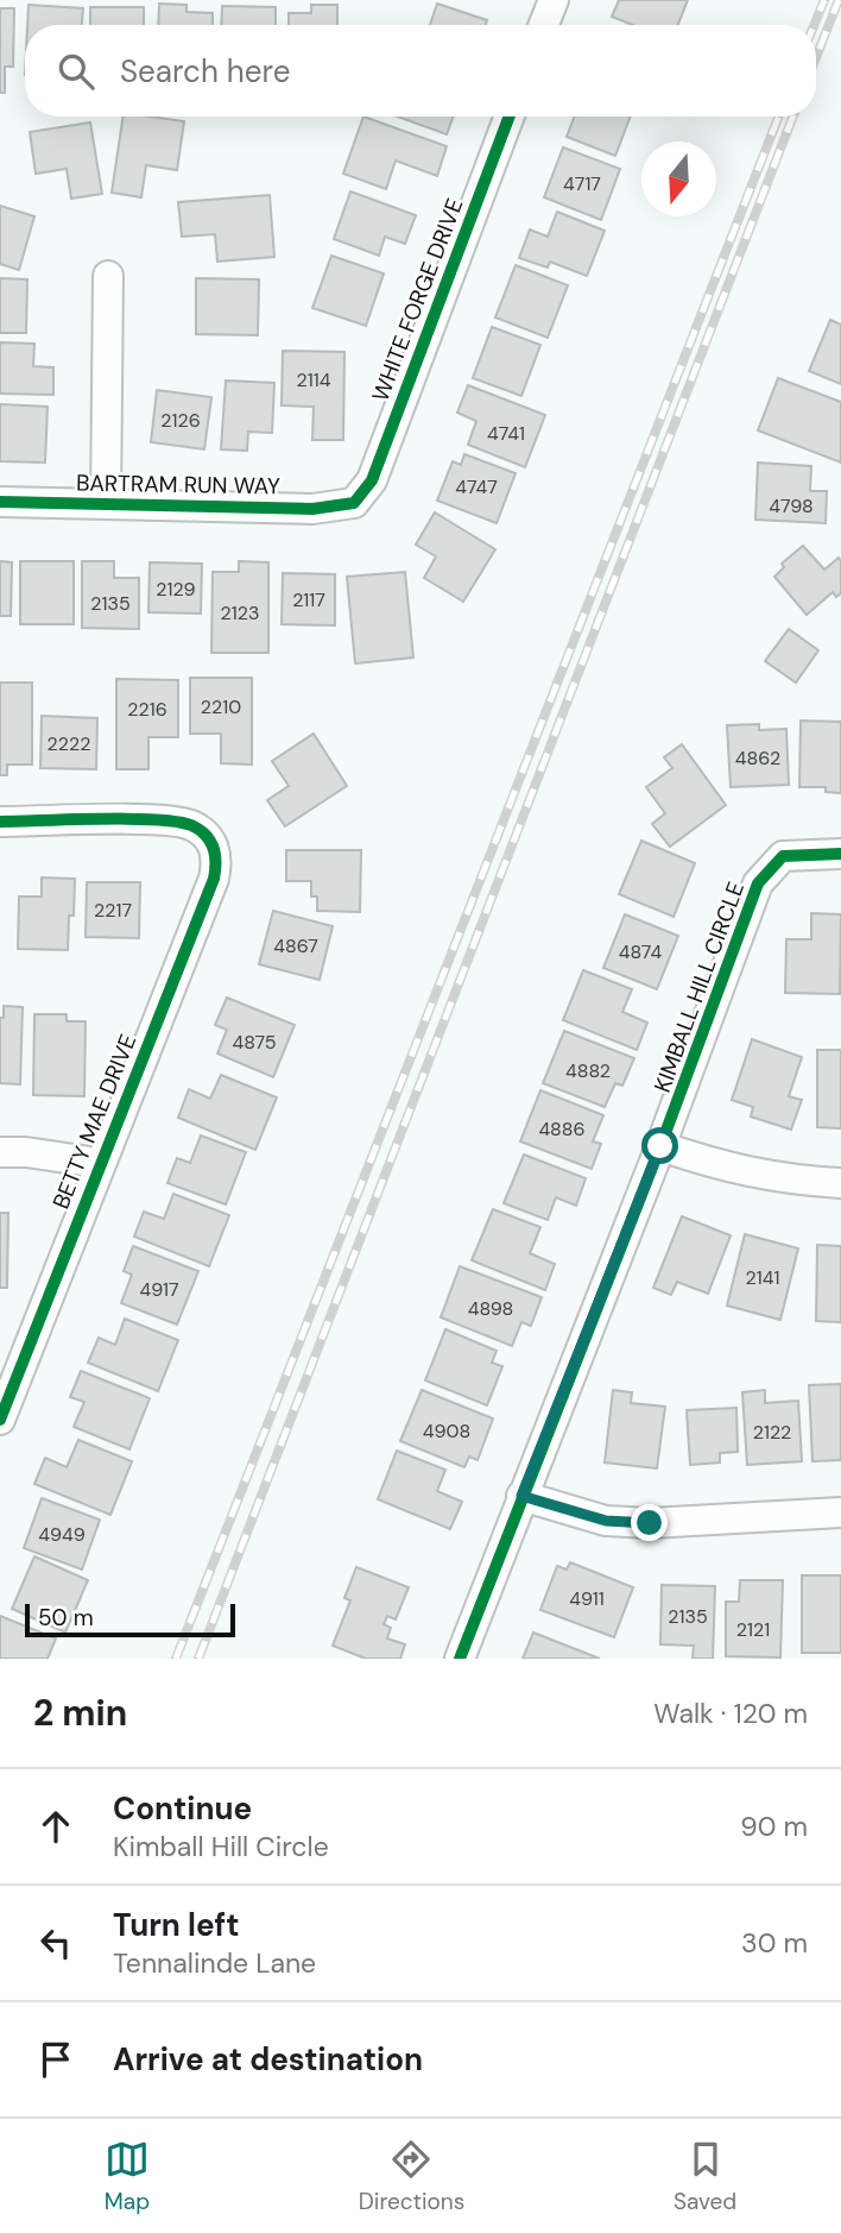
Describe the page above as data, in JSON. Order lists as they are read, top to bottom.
{
  "streets": {
    "street": [
      "WHITE FORGE DRIVE",
      "BARTRAM RUN WAY",
      "KIMBALL HILL CIRCLE",
      "BETTY MAE DRIVE"
    ]
  },
  "crossings": [
    ["WHITE FORGE DRIVE", "BARTRAM RUN WAY"]
  ],
  "house_numbers": [
    "4717",
    "2114",
    "2126",
    "4741",
    "4747",
    "4798",
    "2129",
    "2117",
    "2135",
    "2123",
    "2210",
    "2216",
    "2222",
    "4862",
    "2217",
    "4867",
    "4874",
    "4875",
    "4882",
    "4886",
    "2141",
    "4917",
    "4898",
    "4908",
    "2122",
    "4949",
    "4911",
    "2135",
    "2121"
  ],
  "scale_bar": "50 m",
  "north": "bottom",
  "page": {
    "search": "Search here",
    "scale": "50 m",
    "heading": ["2 min", "Walk · 120 m"],
    "list": [
      ["Continue", "Kimball Hill Circle", "90 m"],
      ["Turn left", "Tennalinde Lane", "30 m"],
      "Arrive at destination"
    ],
    "nav": ["Map", "Directions", "Saved"]
  }
}
